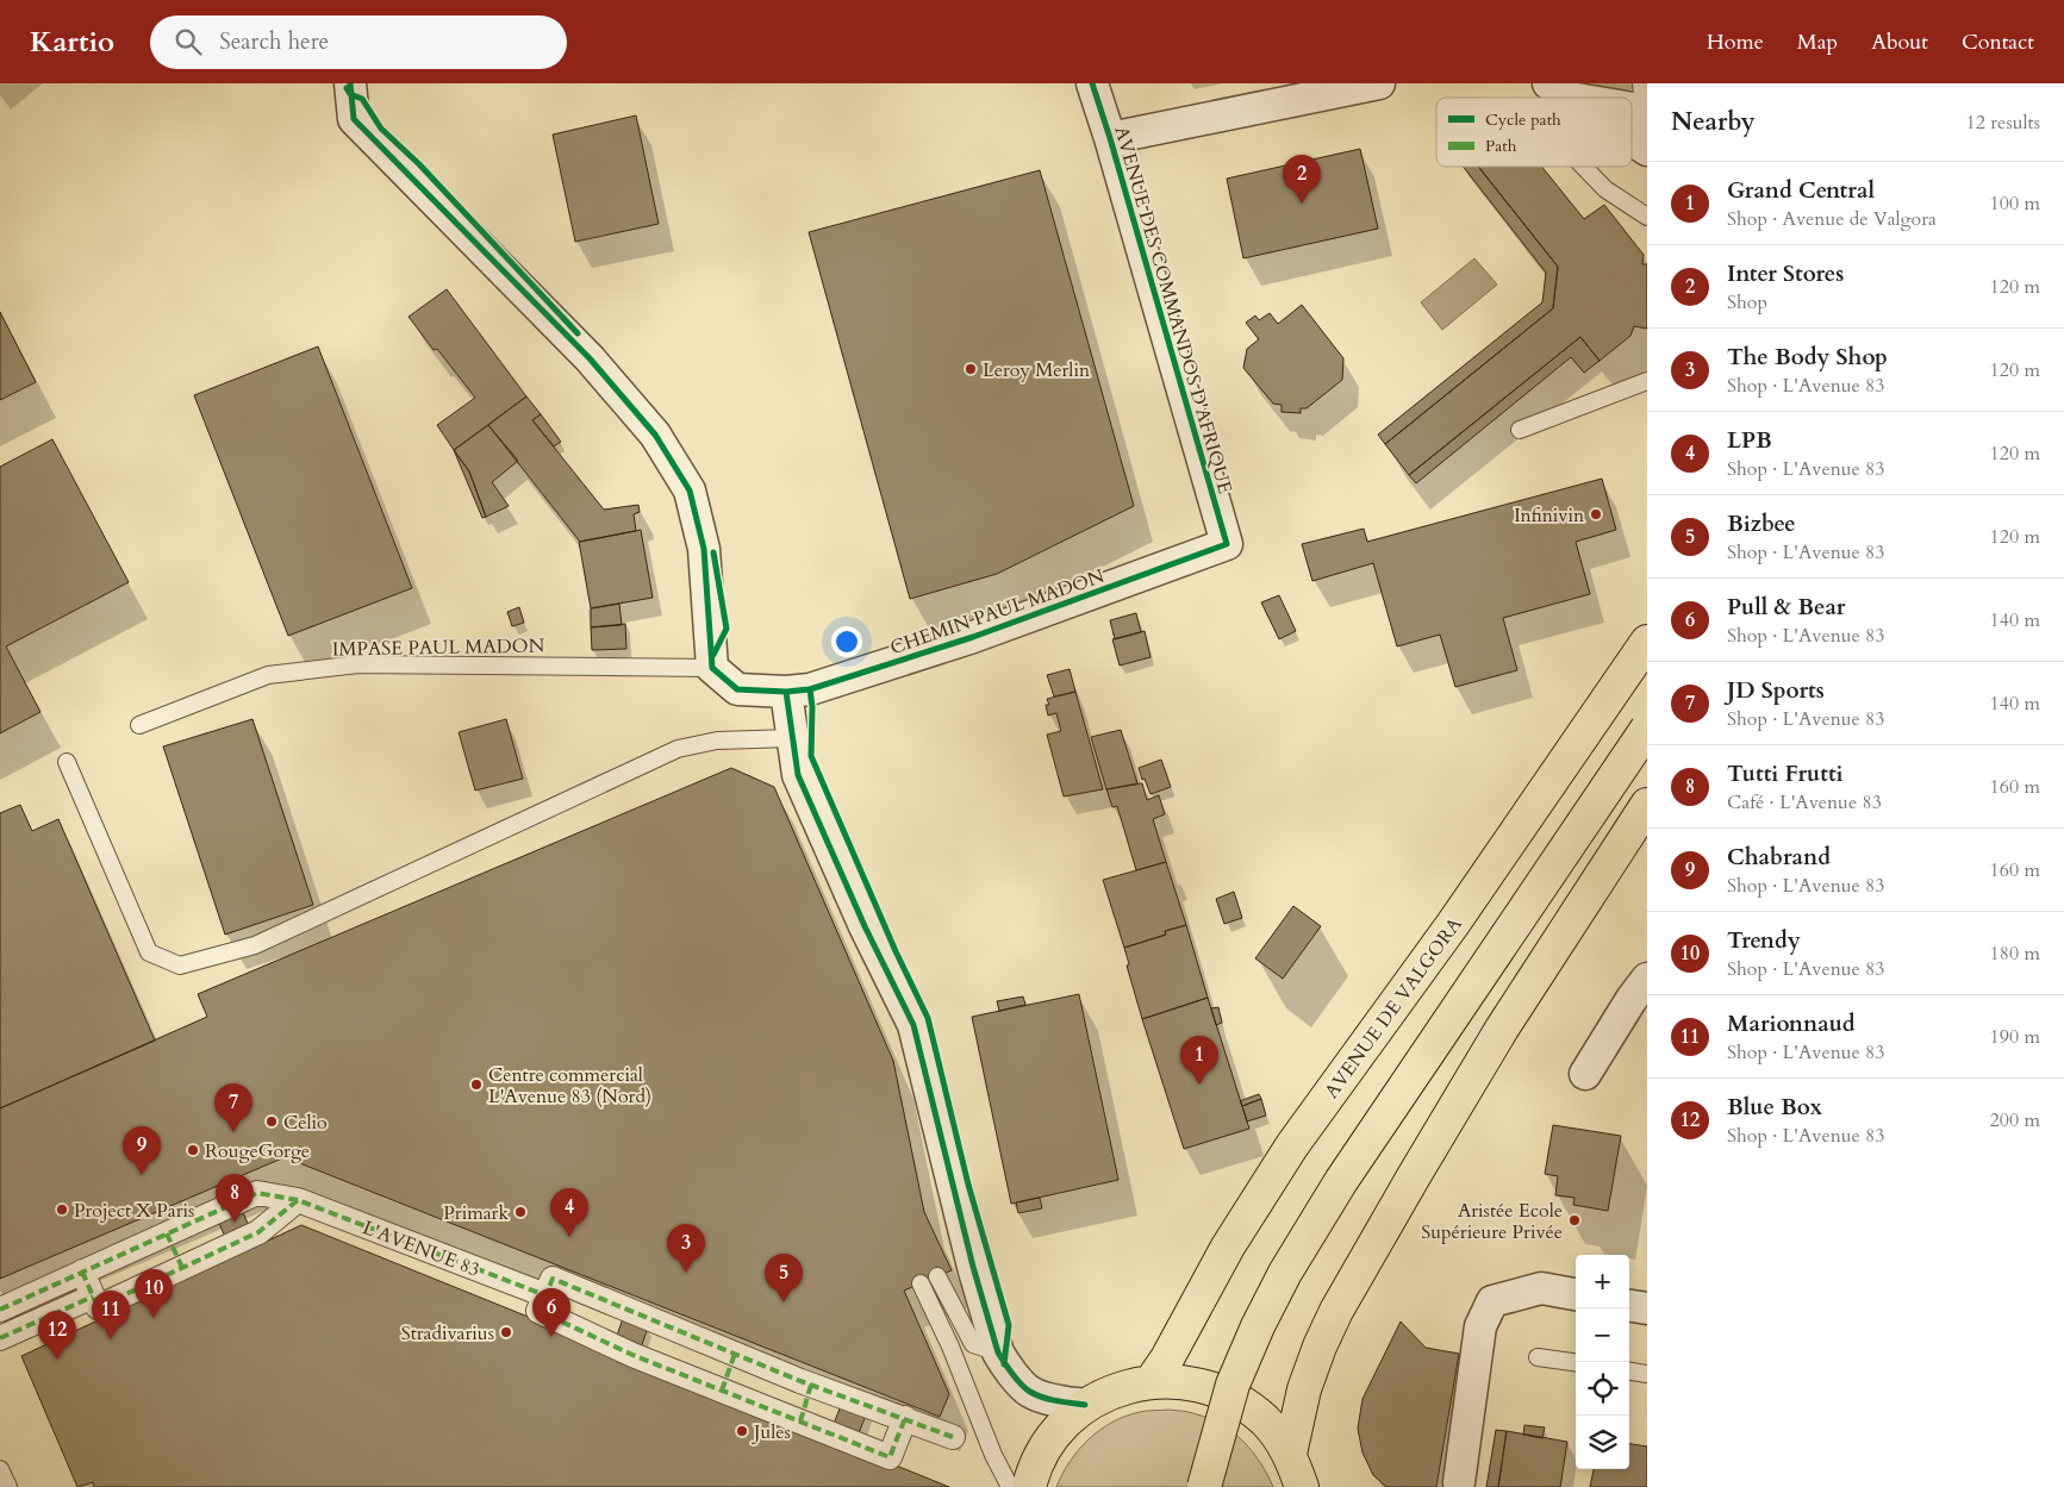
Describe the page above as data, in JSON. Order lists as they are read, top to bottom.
{
  "streets": {
    "main road": ["AVENUE DE VALGORA"],
    "street": ["AVENUE DES COMMANDOS D'AFRIQUE", "CHEMIN PAUL MADON", "L'AVENUE 83"],
    "lane": ["IMPASE PAUL MADON"]
  },
  "crossings": [
    ["AVENUE DES COMMANDOS D'AFRIQUE", "CHEMIN PAUL MADON"],
    ["CHEMIN PAUL MADON", "IMPASE PAUL MADON"]
  ],
  "places": [
    "Leroy Merlin",
    "Infinivin",
    "Centre commercial L'Avenue 83 (Nord)",
    "Celio",
    "RougeGorge",
    "Project X Paris",
    "Primark",
    "Aristée Ecole Supérieure Privée",
    "Stradivarius",
    "Jules"
  ],
  "legend": ["Cycle path", "Path"],
  "page": {
    "header": "Kartio",
    "search": "Search here",
    "nav": [
      "Home",
      "Map",
      "About",
      "Contact"
    ],
    "heading": ["Nearby", "12 results"],
    "pins": [
      "2",
      "1",
      "7",
      "9",
      "8",
      "4",
      "3",
      "5",
      "10",
      "6",
      "11",
      "12"
    ],
    "list": [
      {
        "mark": "1",
        "name": "Grand Central",
        "note": "Shop · Avenue de Valgora",
        "value": "100 m"
      },
      {
        "mark": "2",
        "name": "Inter Stores",
        "note": "Shop",
        "value": "120 m"
      },
      {
        "mark": "3",
        "name": "The Body Shop",
        "note": "Shop · L'Avenue 83",
        "value": "120 m"
      },
      {
        "mark": "4",
        "name": "LPB",
        "note": "Shop · L'Avenue 83",
        "value": "120 m"
      },
      {
        "mark": "5",
        "name": "Bizbee",
        "note": "Shop · L'Avenue 83",
        "value": "120 m"
      },
      {
        "mark": "6",
        "name": "Pull & Bear",
        "note": "Shop · L'Avenue 83",
        "value": "140 m"
      },
      {
        "mark": "7",
        "name": "JD Sports",
        "note": "Shop · L'Avenue 83",
        "value": "140 m"
      },
      {
        "mark": "8",
        "name": "Tutti Frutti",
        "note": "Café · L'Avenue 83",
        "value": "160 m"
      },
      {
        "mark": "9",
        "name": "Chabrand",
        "note": "Shop · L'Avenue 83",
        "value": "160 m"
      },
      {
        "mark": "10",
        "name": "Trendy",
        "note": "Shop · L'Avenue 83",
        "value": "180 m"
      },
      {
        "mark": "11",
        "name": "Marionnaud",
        "note": "Shop · L'Avenue 83",
        "value": "190 m"
      },
      {
        "mark": "12",
        "name": "Blue Box",
        "note": "Shop · L'Avenue 83",
        "value": "200 m"
      }
    ],
    "map_buttons": ["+", "−"]
  }
}
